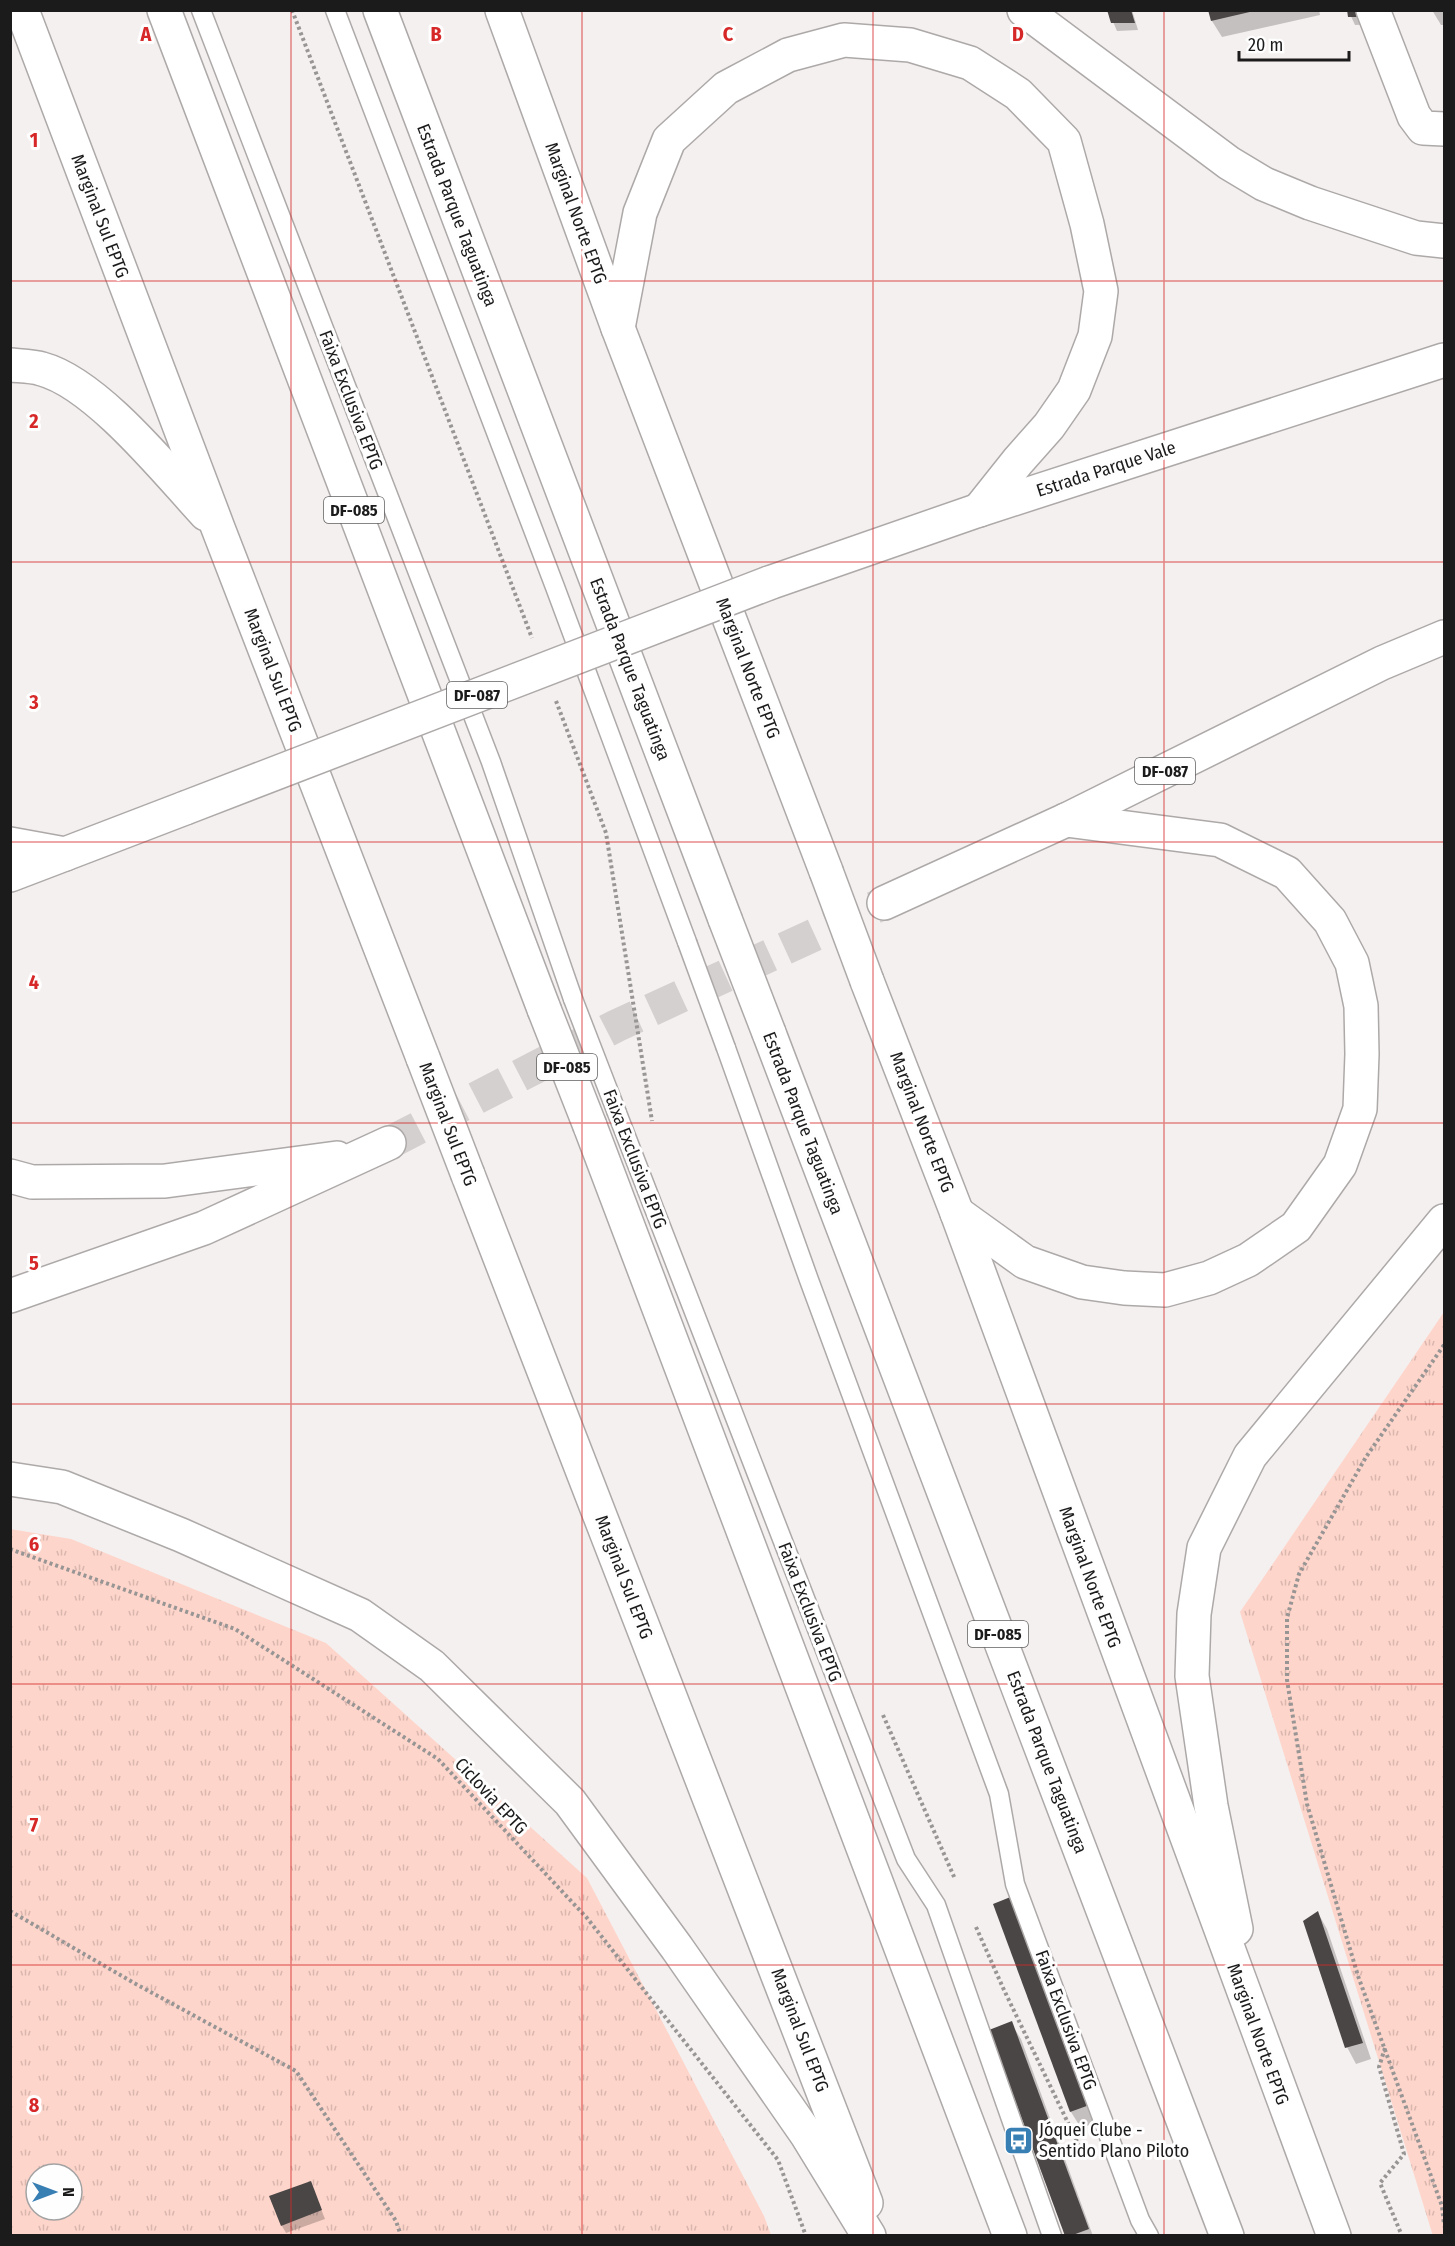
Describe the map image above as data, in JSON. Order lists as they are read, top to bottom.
{
  "streets": {
    "main road": [
      "Marginal Norte EPTG",
      "Estrada Parque Taguatinga",
      "Marginal Sul EPTG",
      "Estrada Parque Vale",
      "DF-085",
      "DF-087"
    ],
    "lane": ["Faixa Exclusiva EPTG"],
    "path": ["Ciclovia EPTG"]
  },
  "crossings": [
    ["Faixa Exclusiva EPTG", "DF-085"]
  ],
  "places": {
    "bus stop": ["Jóquei Clube - Sentido Plano Piloto"]
  },
  "scale_bar": "20 m",
  "north": "right",
  "grid": {
    "columns": [
      "A",
      "B",
      "C",
      "D"
    ],
    "rows": [
      "1",
      "2",
      "3",
      "4",
      "5",
      "6",
      "7",
      "8"
    ]
  }
}
